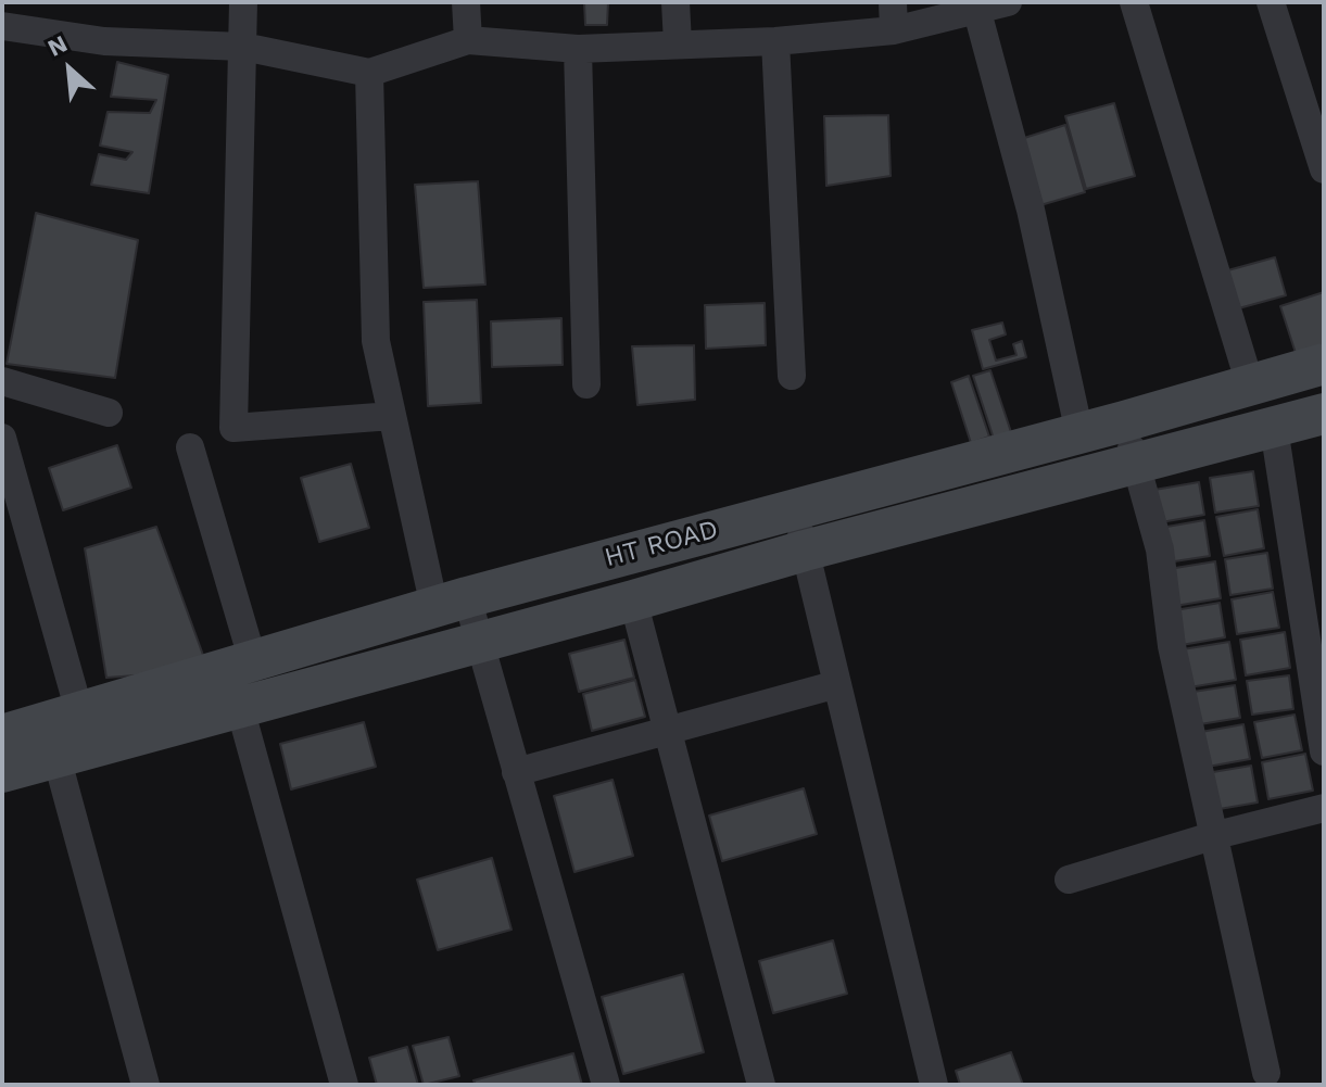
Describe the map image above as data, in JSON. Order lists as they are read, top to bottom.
{
  "streets": {
    "street": ["HT ROAD"]
  },
  "north": "top left"
}
